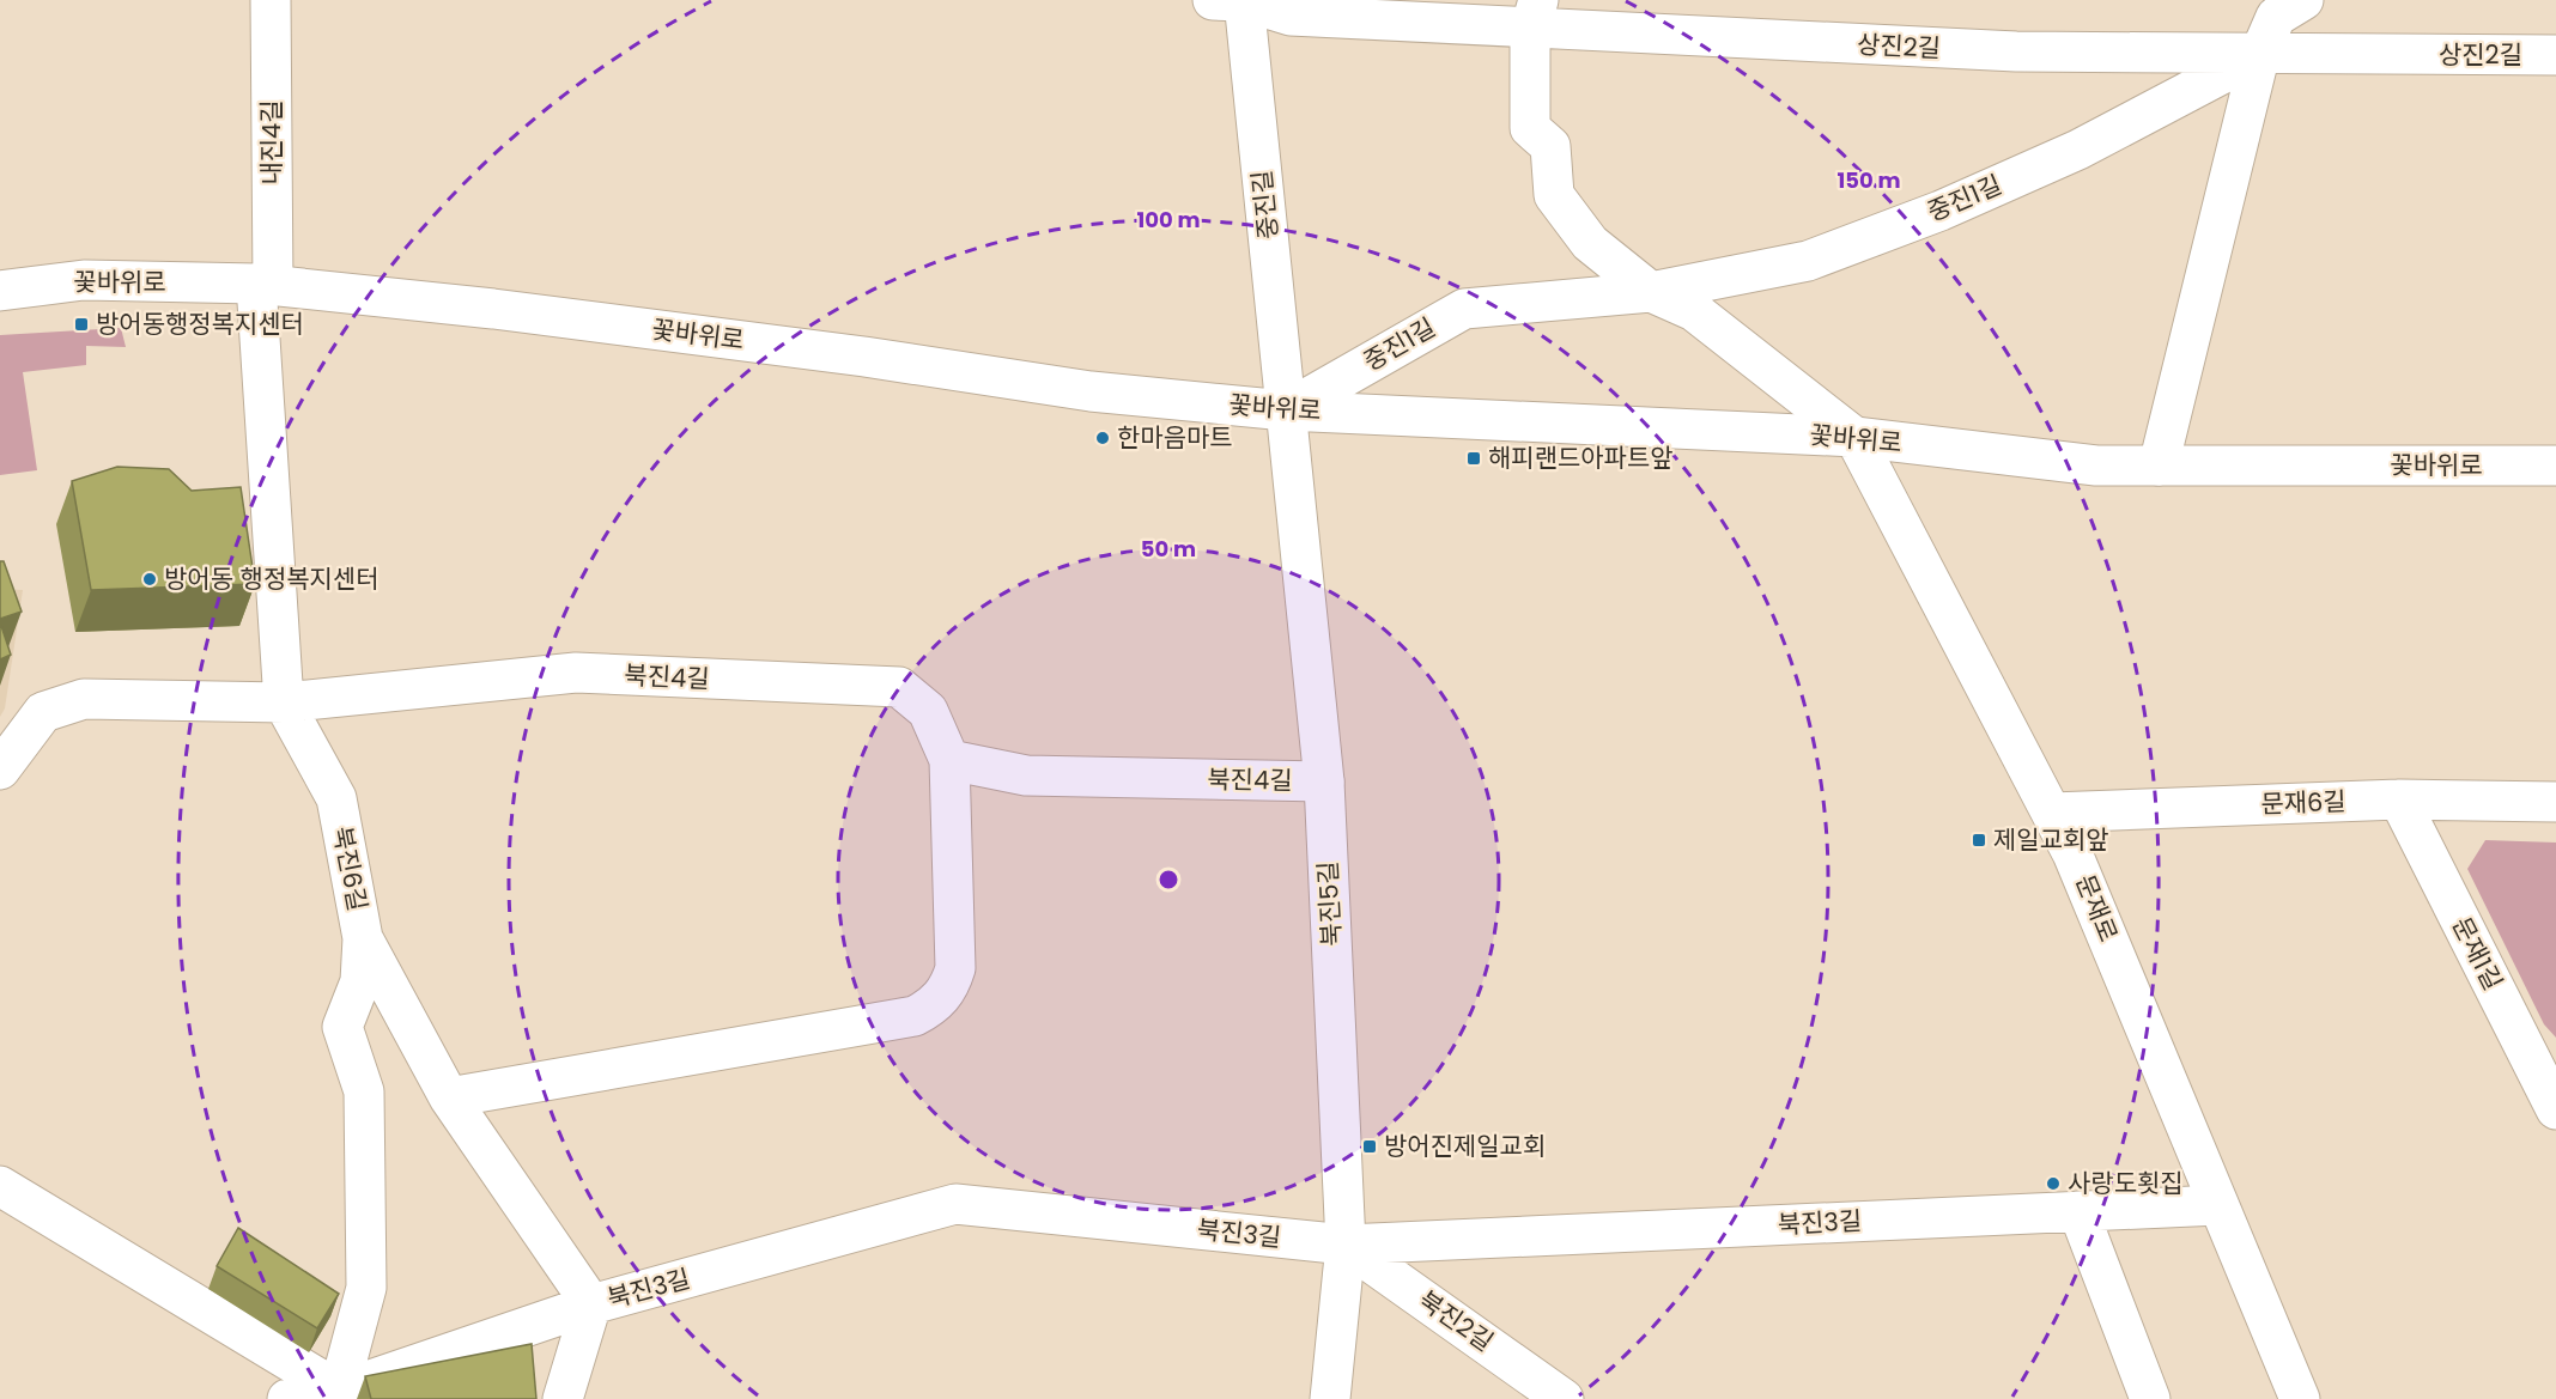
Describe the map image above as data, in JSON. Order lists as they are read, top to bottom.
{
  "streets": {
    "street": [
      "상진2길",
      "내진4길",
      "중진1길",
      "중진길",
      "꽃바위로",
      "북진4길",
      "문재6길",
      "북진6길",
      "북진5길",
      "문재로",
      "문재1길",
      "북진3길",
      "북진2길"
    ]
  },
  "crossings": [
    ["상진2길", "중진1길"],
    ["상진2길", "중진길"],
    ["내진4길", "꽃바위로"],
    ["내진4길", "북진6길"],
    ["중진1길", "중진길"],
    ["중진1길", "꽃바위로"],
    ["중진1길", "북진5길"],
    ["중진1길", "문재로"],
    ["중진길", "꽃바위로"],
    ["중진길", "북진5길"],
    ["꽃바위로", "북진6길"],
    ["꽃바위로", "북진5길"],
    ["꽃바위로", "문재로"],
    ["북진4길", "북진6길"],
    ["북진4길", "북진5길"],
    ["문재6길", "문재로"],
    ["문재6길", "문재1길"],
    ["북진6길", "북진3길"],
    ["북진5길", "북진3길"],
    ["북진5길", "북진2길"],
    ["문재로", "북진3길"],
    ["북진3길", "북진2길"]
  ],
  "places": {
    "transit": [
      "방어동행정복지센터",
      "해피랜드아파트앞",
      "제일교회앞",
      "방어진제일교회"
    ],
    "other": ["한마음마트", "방어동 행정복지센터", "사랑도횟집"]
  },
  "rings": ["150 m", "100 m", "50 m"]
}
